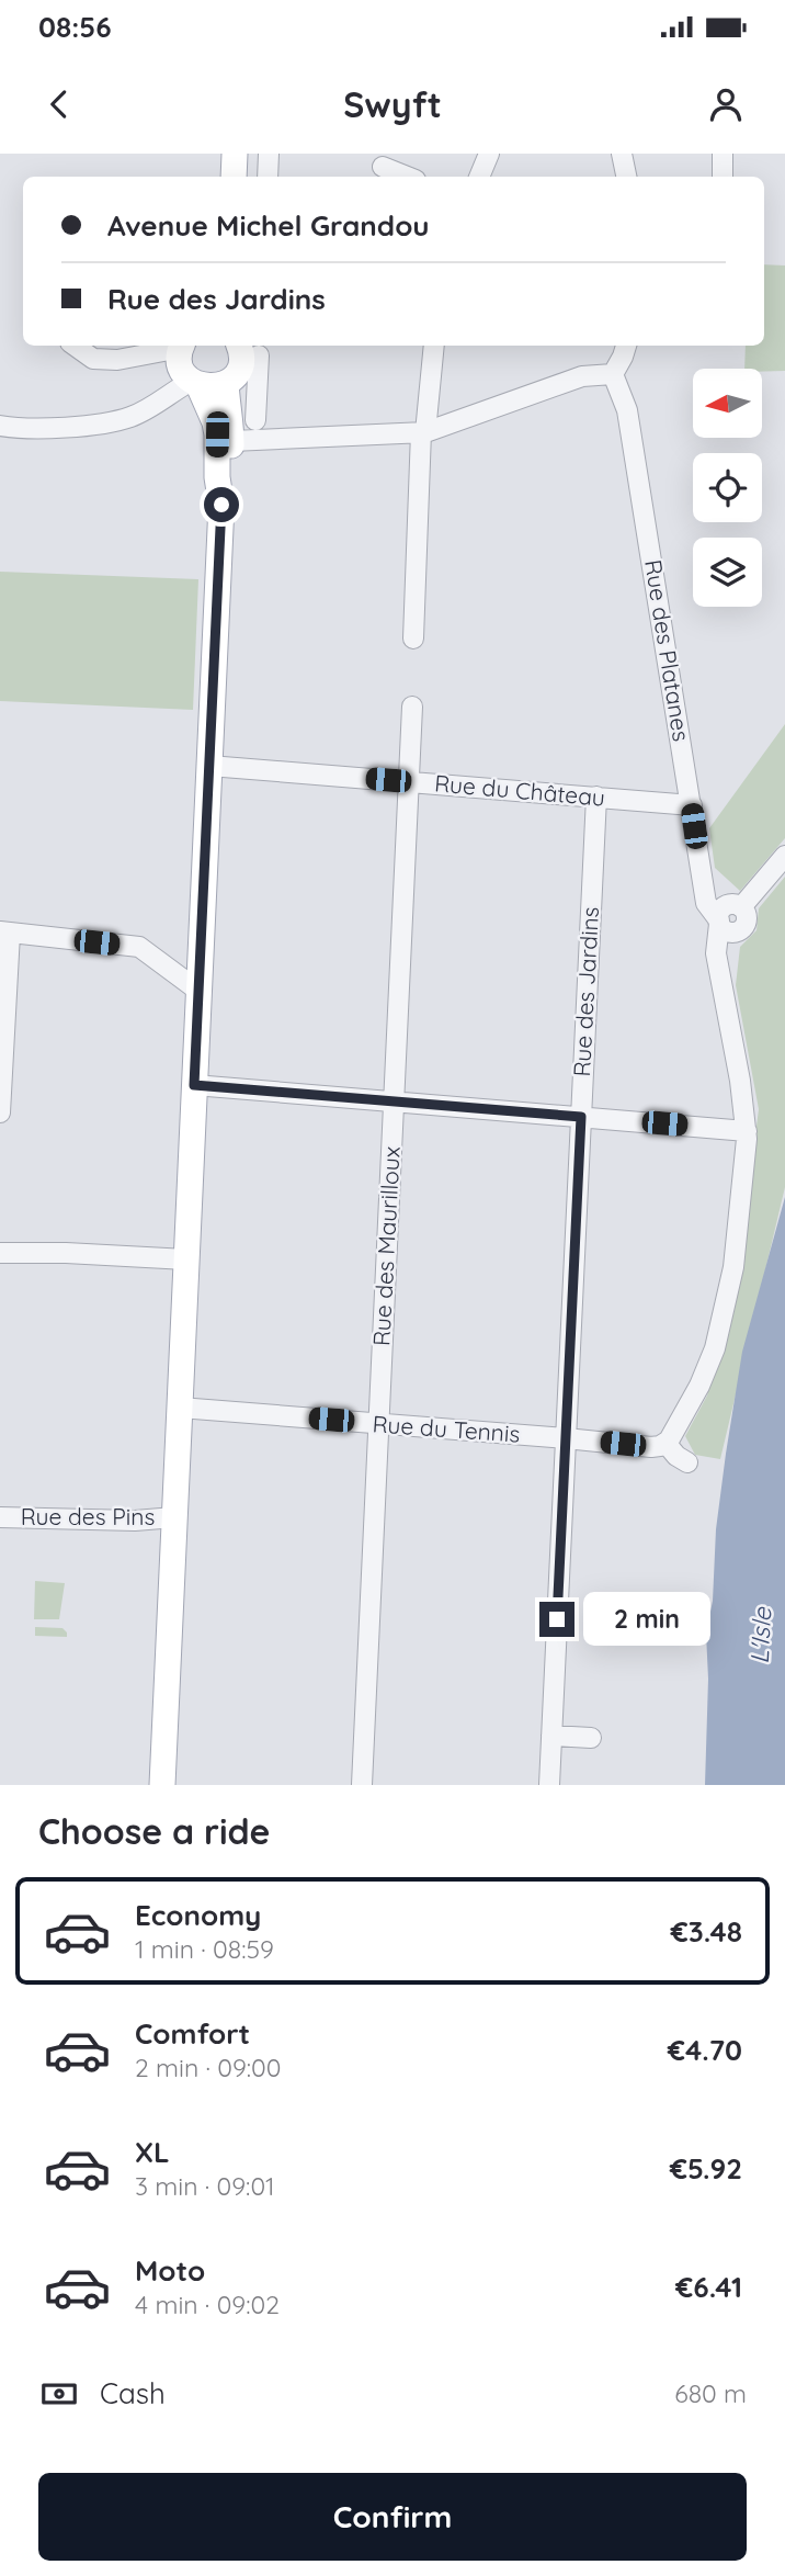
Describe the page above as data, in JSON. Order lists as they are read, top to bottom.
{
  "streets": {
    "street": [
      "Rue des Platanes",
      "Rue du Château",
      "Rue des Jardins",
      "Rue des Maurilloux",
      "Rue du Tennis",
      "Rue des Pins"
    ]
  },
  "crossings": [
    ["Rue des Platanes", "Rue du Château"],
    ["Rue du Château", "Rue des Jardins"],
    ["Rue du Château", "Rue des Maurilloux"],
    ["Rue des Jardins", "Rue du Tennis"],
    ["Rue des Maurilloux", "Rue du Tennis"]
  ],
  "water": ["L'Isle"],
  "north": "left",
  "page": {
    "status": "08:56",
    "header": "Swyft",
    "banner": ["Avenue Michel Grandou", "Rue des Jardins"],
    "bubble": "2 min",
    "heading": "Choose a ride",
    "list": [
      {
        "name": "Economy",
        "note": "1 min · 08:59",
        "value": "€3.48"
      },
      {
        "name": "Comfort",
        "note": "2 min · 09:00",
        "value": "€4.70"
      },
      {
        "name": "XL",
        "note": "3 min · 09:01",
        "value": "€5.92"
      },
      {
        "name": "Moto",
        "note": "4 min · 09:02",
        "value": "€6.41"
      }
    ],
    "pay": ["Cash", "680 m"],
    "buttons": "Confirm"
  }
}
